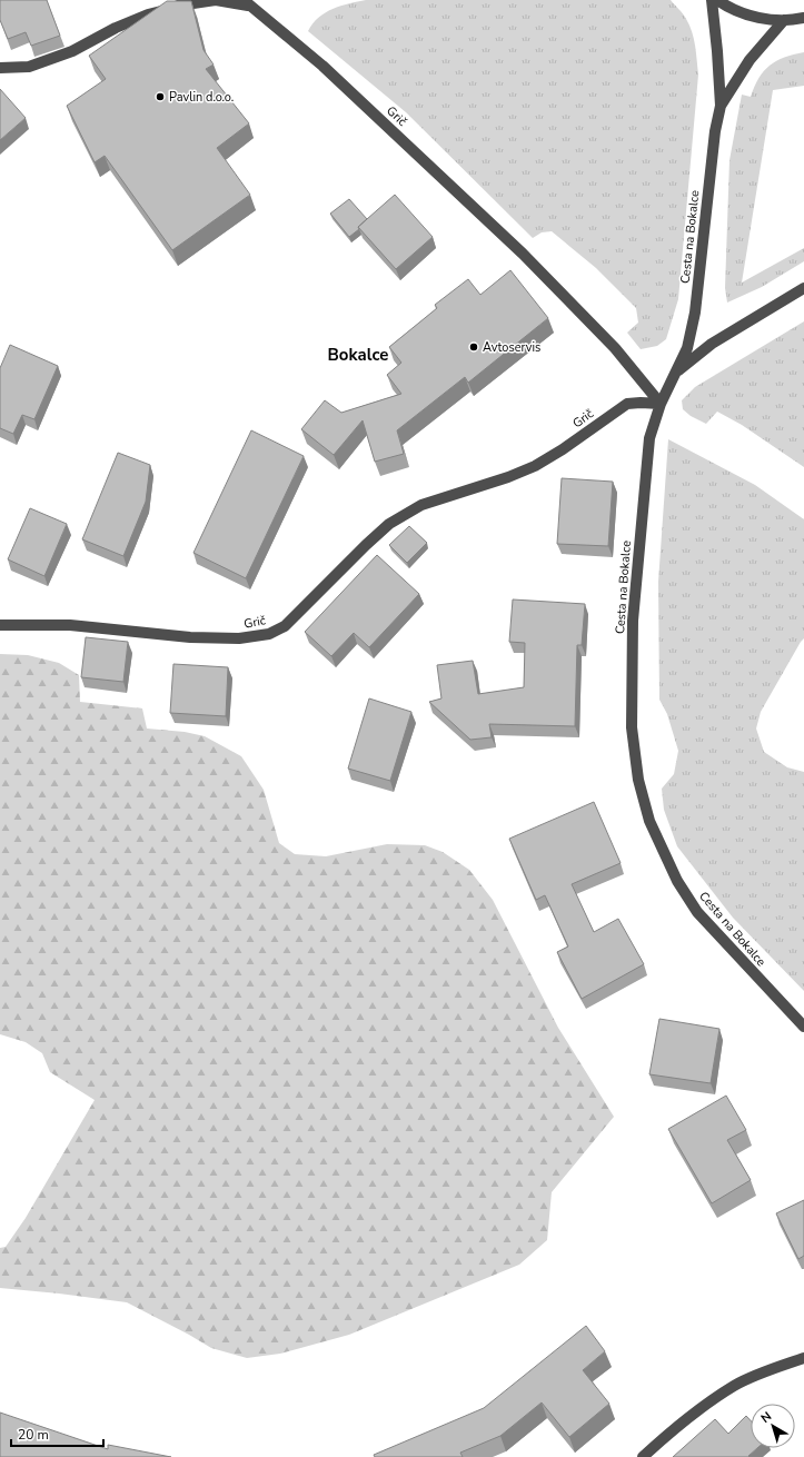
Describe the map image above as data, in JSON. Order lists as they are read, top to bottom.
{
  "streets": {
    "street": ["Grič", "Cesta na Bokalce"]
  },
  "crossings": [
    ["Grič", "Cesta na Bokalce"]
  ],
  "districts": ["Bokalce"],
  "places": ["Pavlin d.o.o.", "Avtoservis"],
  "scale_bar": "20 m",
  "north": "top left"
}
